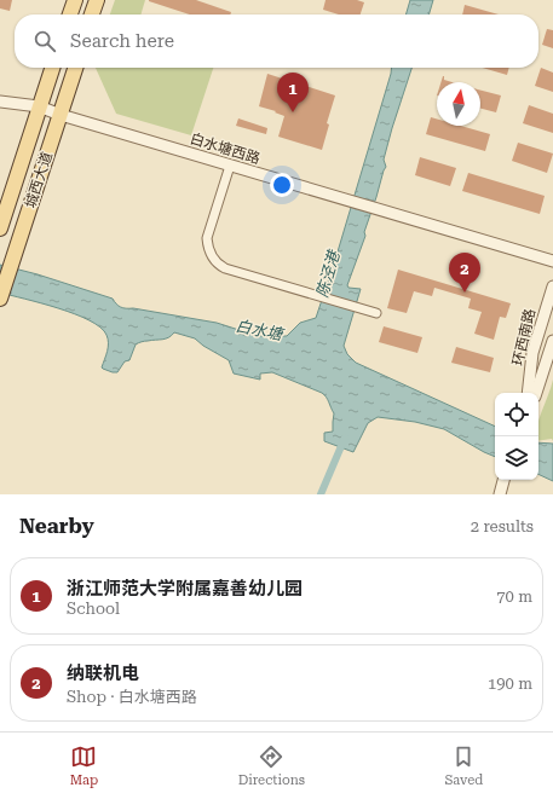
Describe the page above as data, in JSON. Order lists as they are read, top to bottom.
{
  "streets": {
    "main road": ["城西大道"],
    "street": ["白水塘西路", "环西南路"]
  },
  "crossings": [
    ["白水塘西路", "城西大道"]
  ],
  "water": ["陈泾港", "白水塘"],
  "north": "top",
  "page": {
    "search": "Search here",
    "pins": ["1", "2"],
    "heading": ["Nearby", "2 results"],
    "list": [
      {
        "mark": "1",
        "name": "浙江师范大学附属嘉善幼儿园",
        "note": "School",
        "value": "70 m"
      },
      {
        "mark": "2",
        "name": "纳联机电",
        "note": "Shop · 白水塘西路",
        "value": "190 m"
      }
    ],
    "nav": ["Map", "Directions", "Saved"]
  }
}
